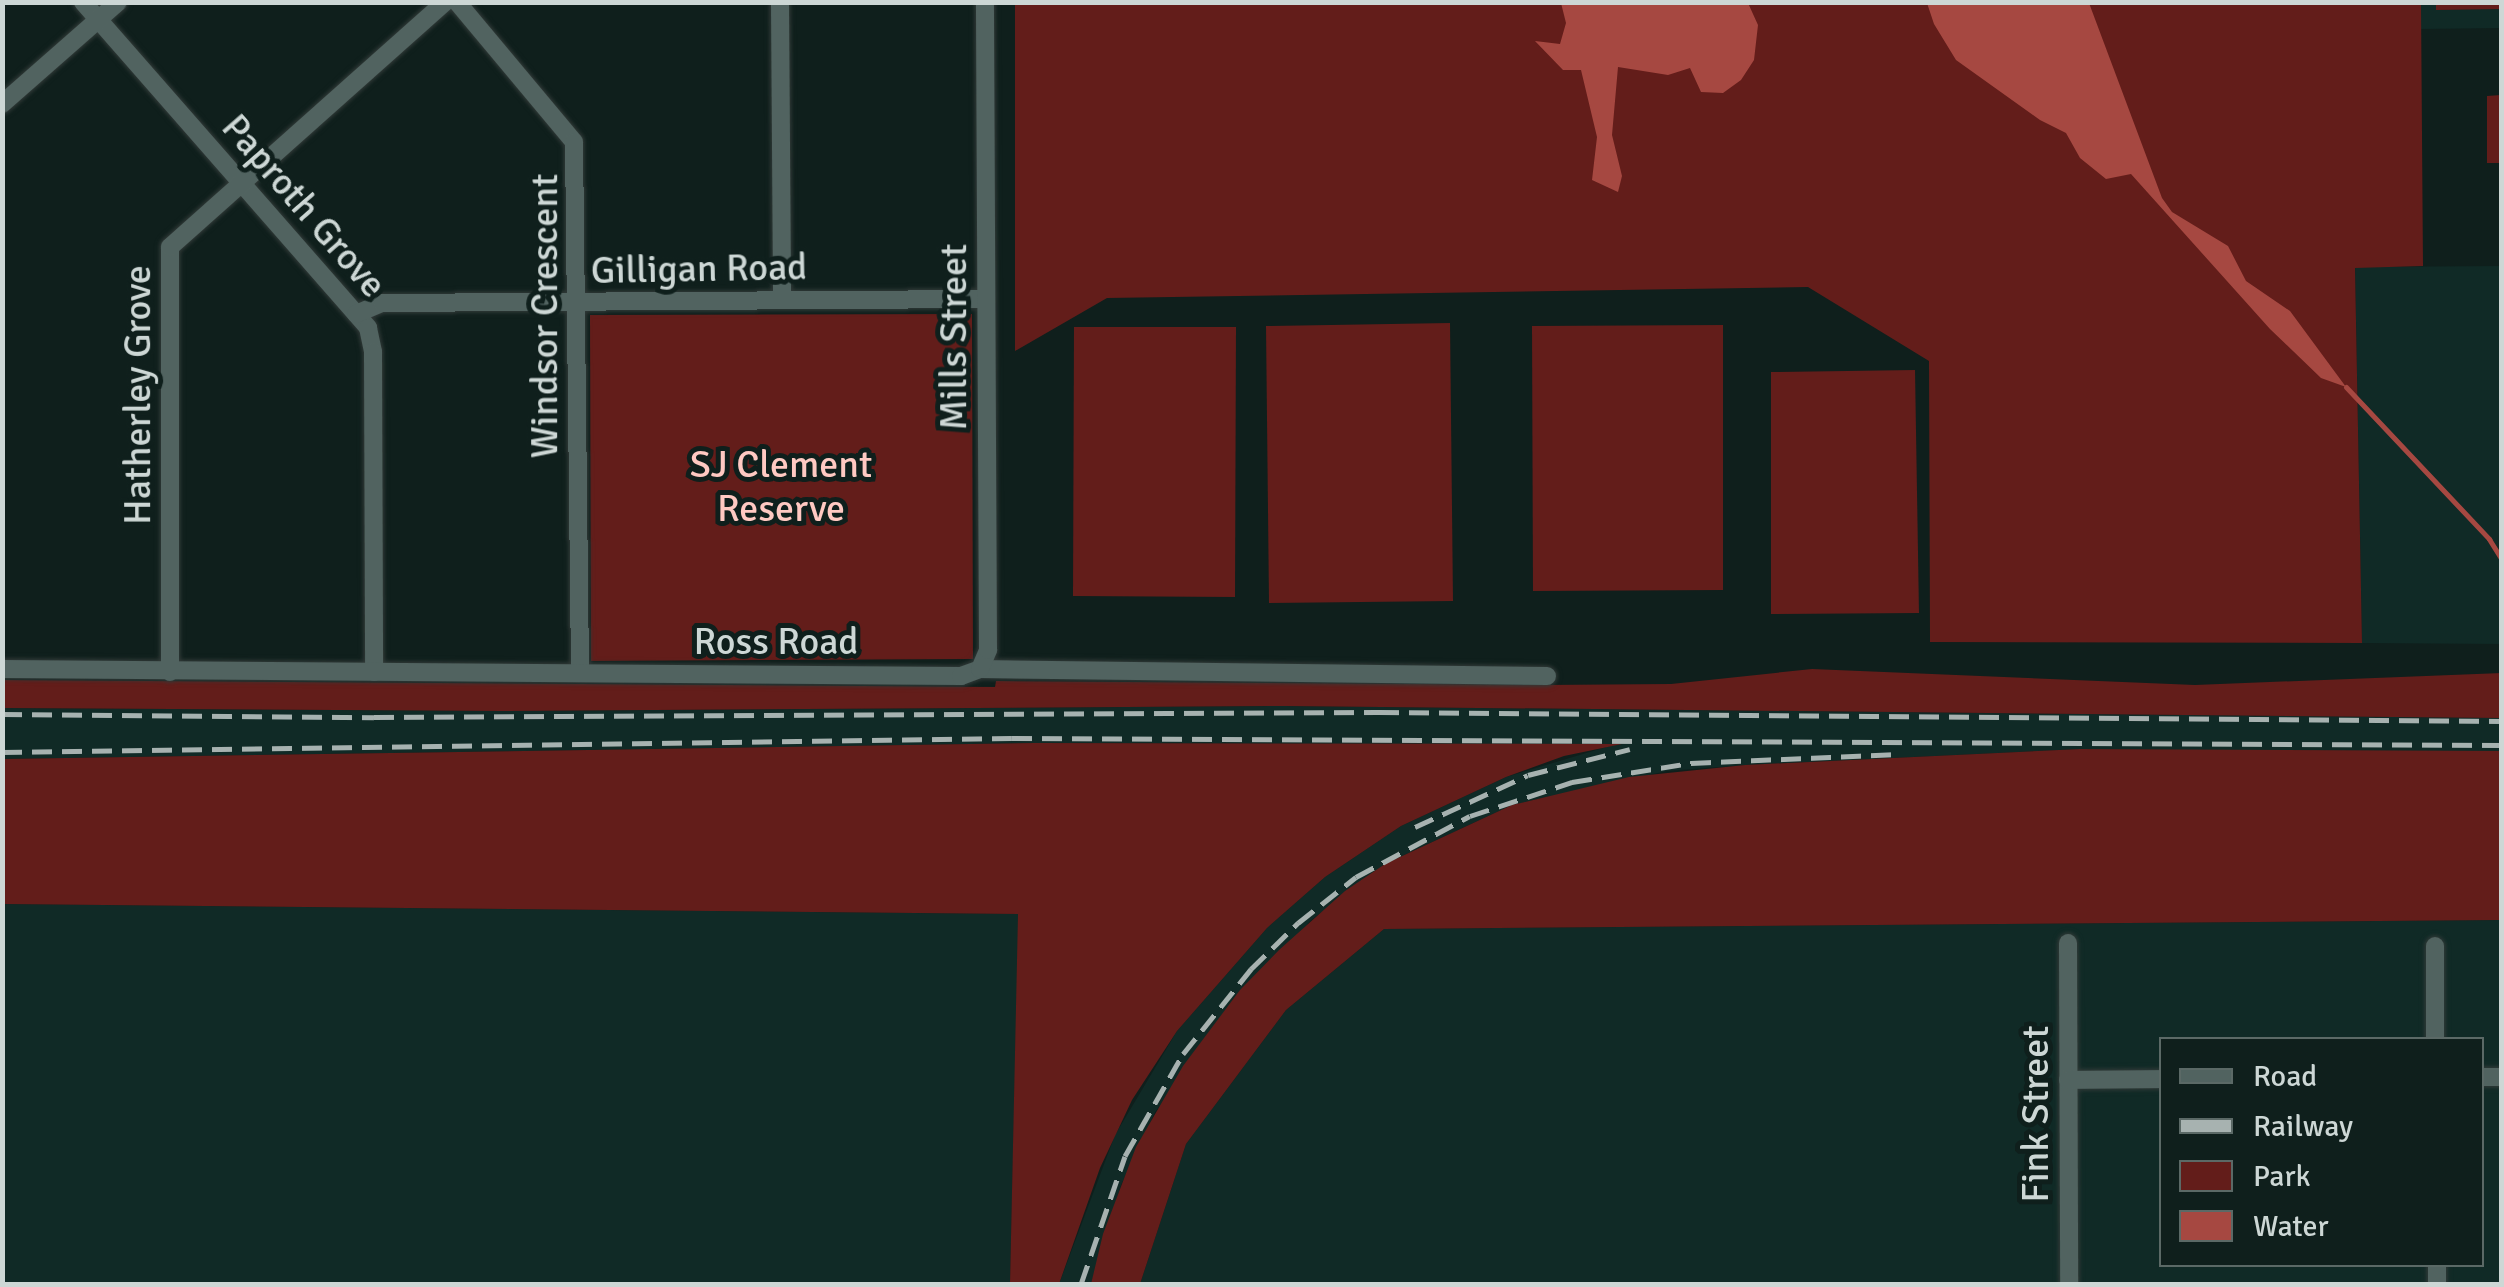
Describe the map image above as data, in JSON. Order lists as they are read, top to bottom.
{
  "streets": {
    "street": [
      "Paproth Grove",
      "Gilligan Road",
      "Windsor Crescent",
      "Mills Street",
      "Hatherley Grove",
      "Ross Road",
      "Fink Street"
    ]
  },
  "crossings": [
    ["Paproth Grove", "Gilligan Road"],
    ["Paproth Grove", "Hatherley Grove"],
    ["Paproth Grove", "Ross Road"],
    ["Gilligan Road", "Windsor Crescent"],
    ["Gilligan Road", "Mills Street"],
    ["Windsor Crescent", "Ross Road"],
    ["Mills Street", "Ross Road"],
    ["Hatherley Grove", "Ross Road"]
  ],
  "parks": ["SJ Clement Reserve"],
  "legend": [
    "Road",
    "Railway",
    "Park",
    "Water"
  ]
}
